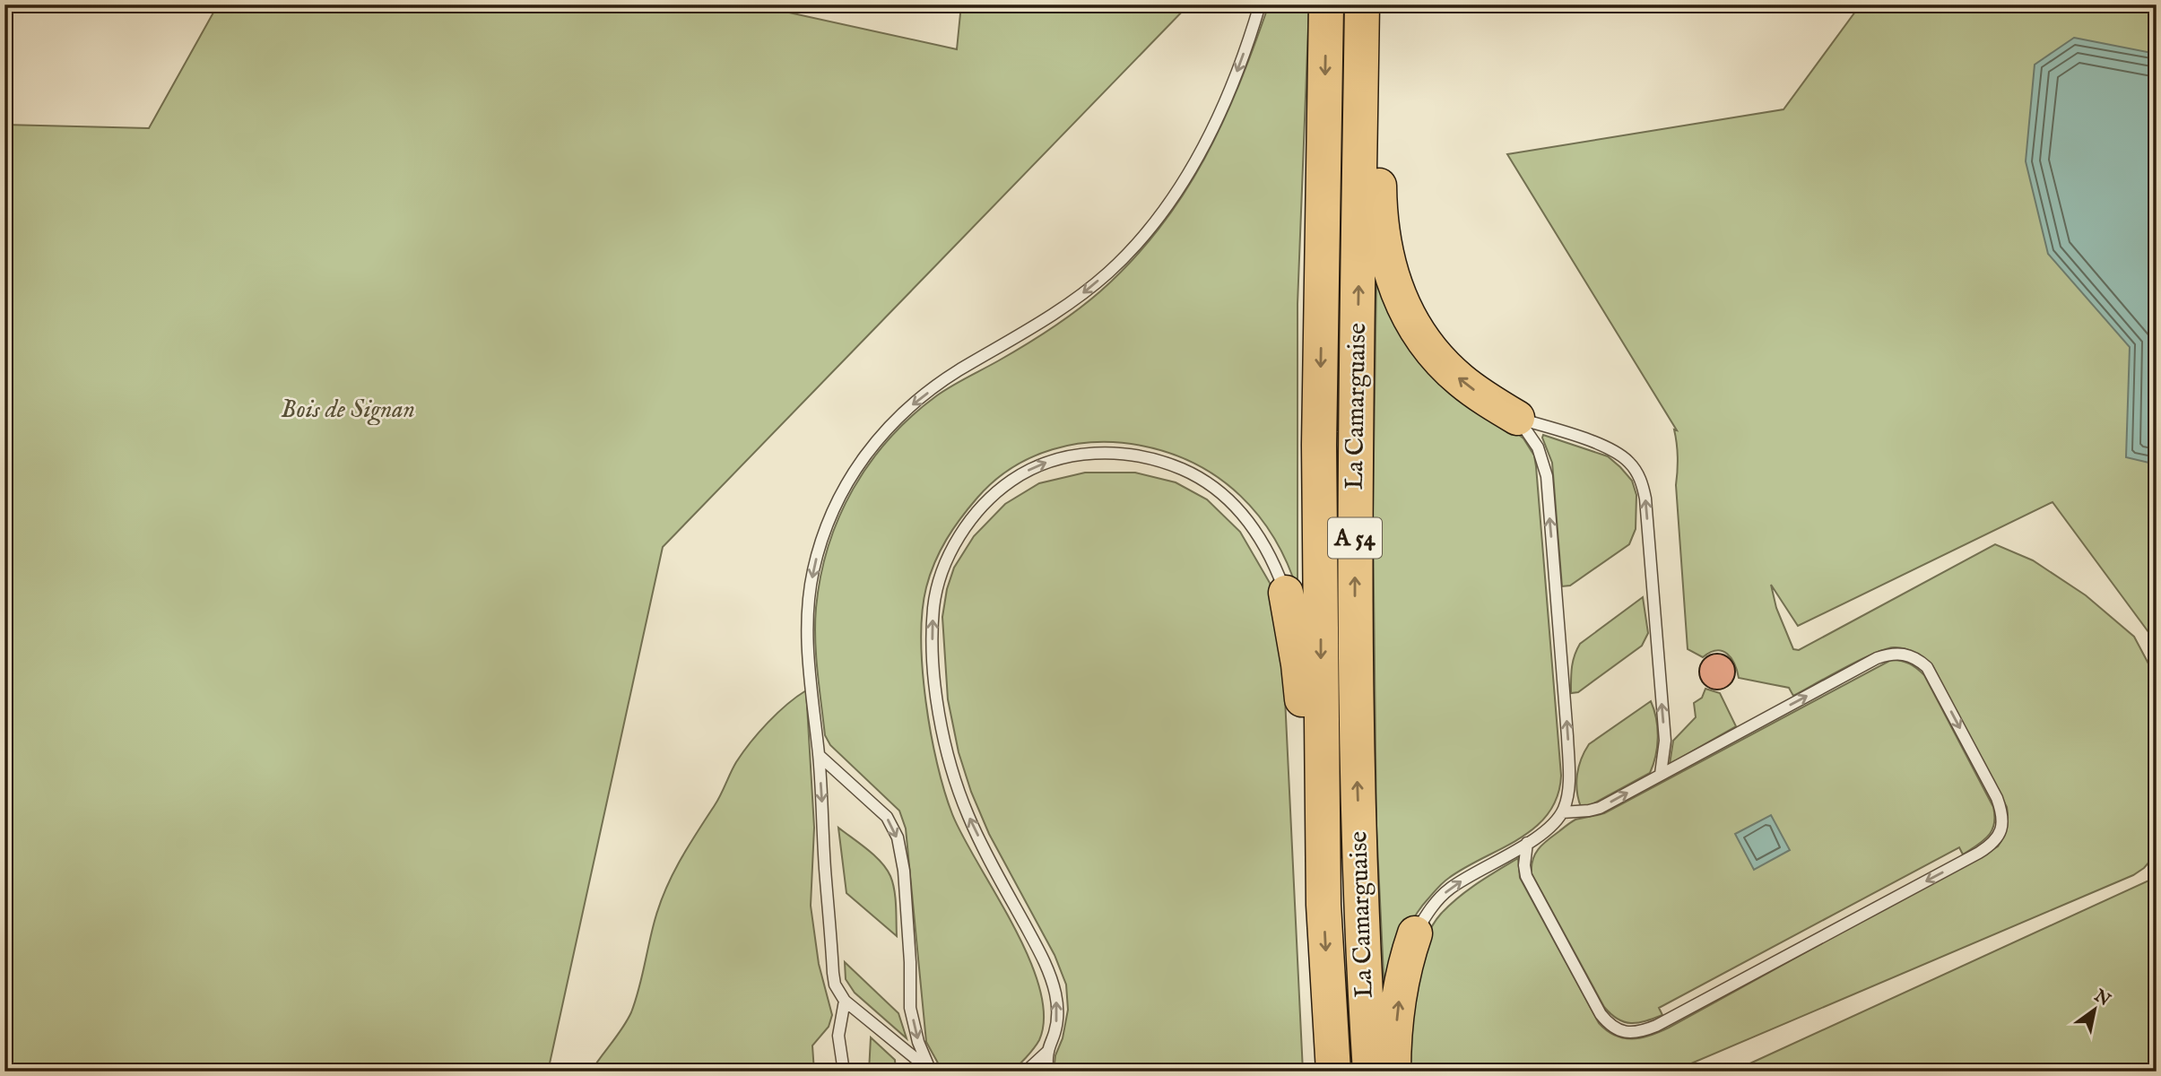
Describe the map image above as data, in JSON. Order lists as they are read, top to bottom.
{
  "streets": {
    "highway": ["La Camarguaise", "A 54"]
  },
  "parks": ["Bois de Signan"],
  "north": "top right"
}
